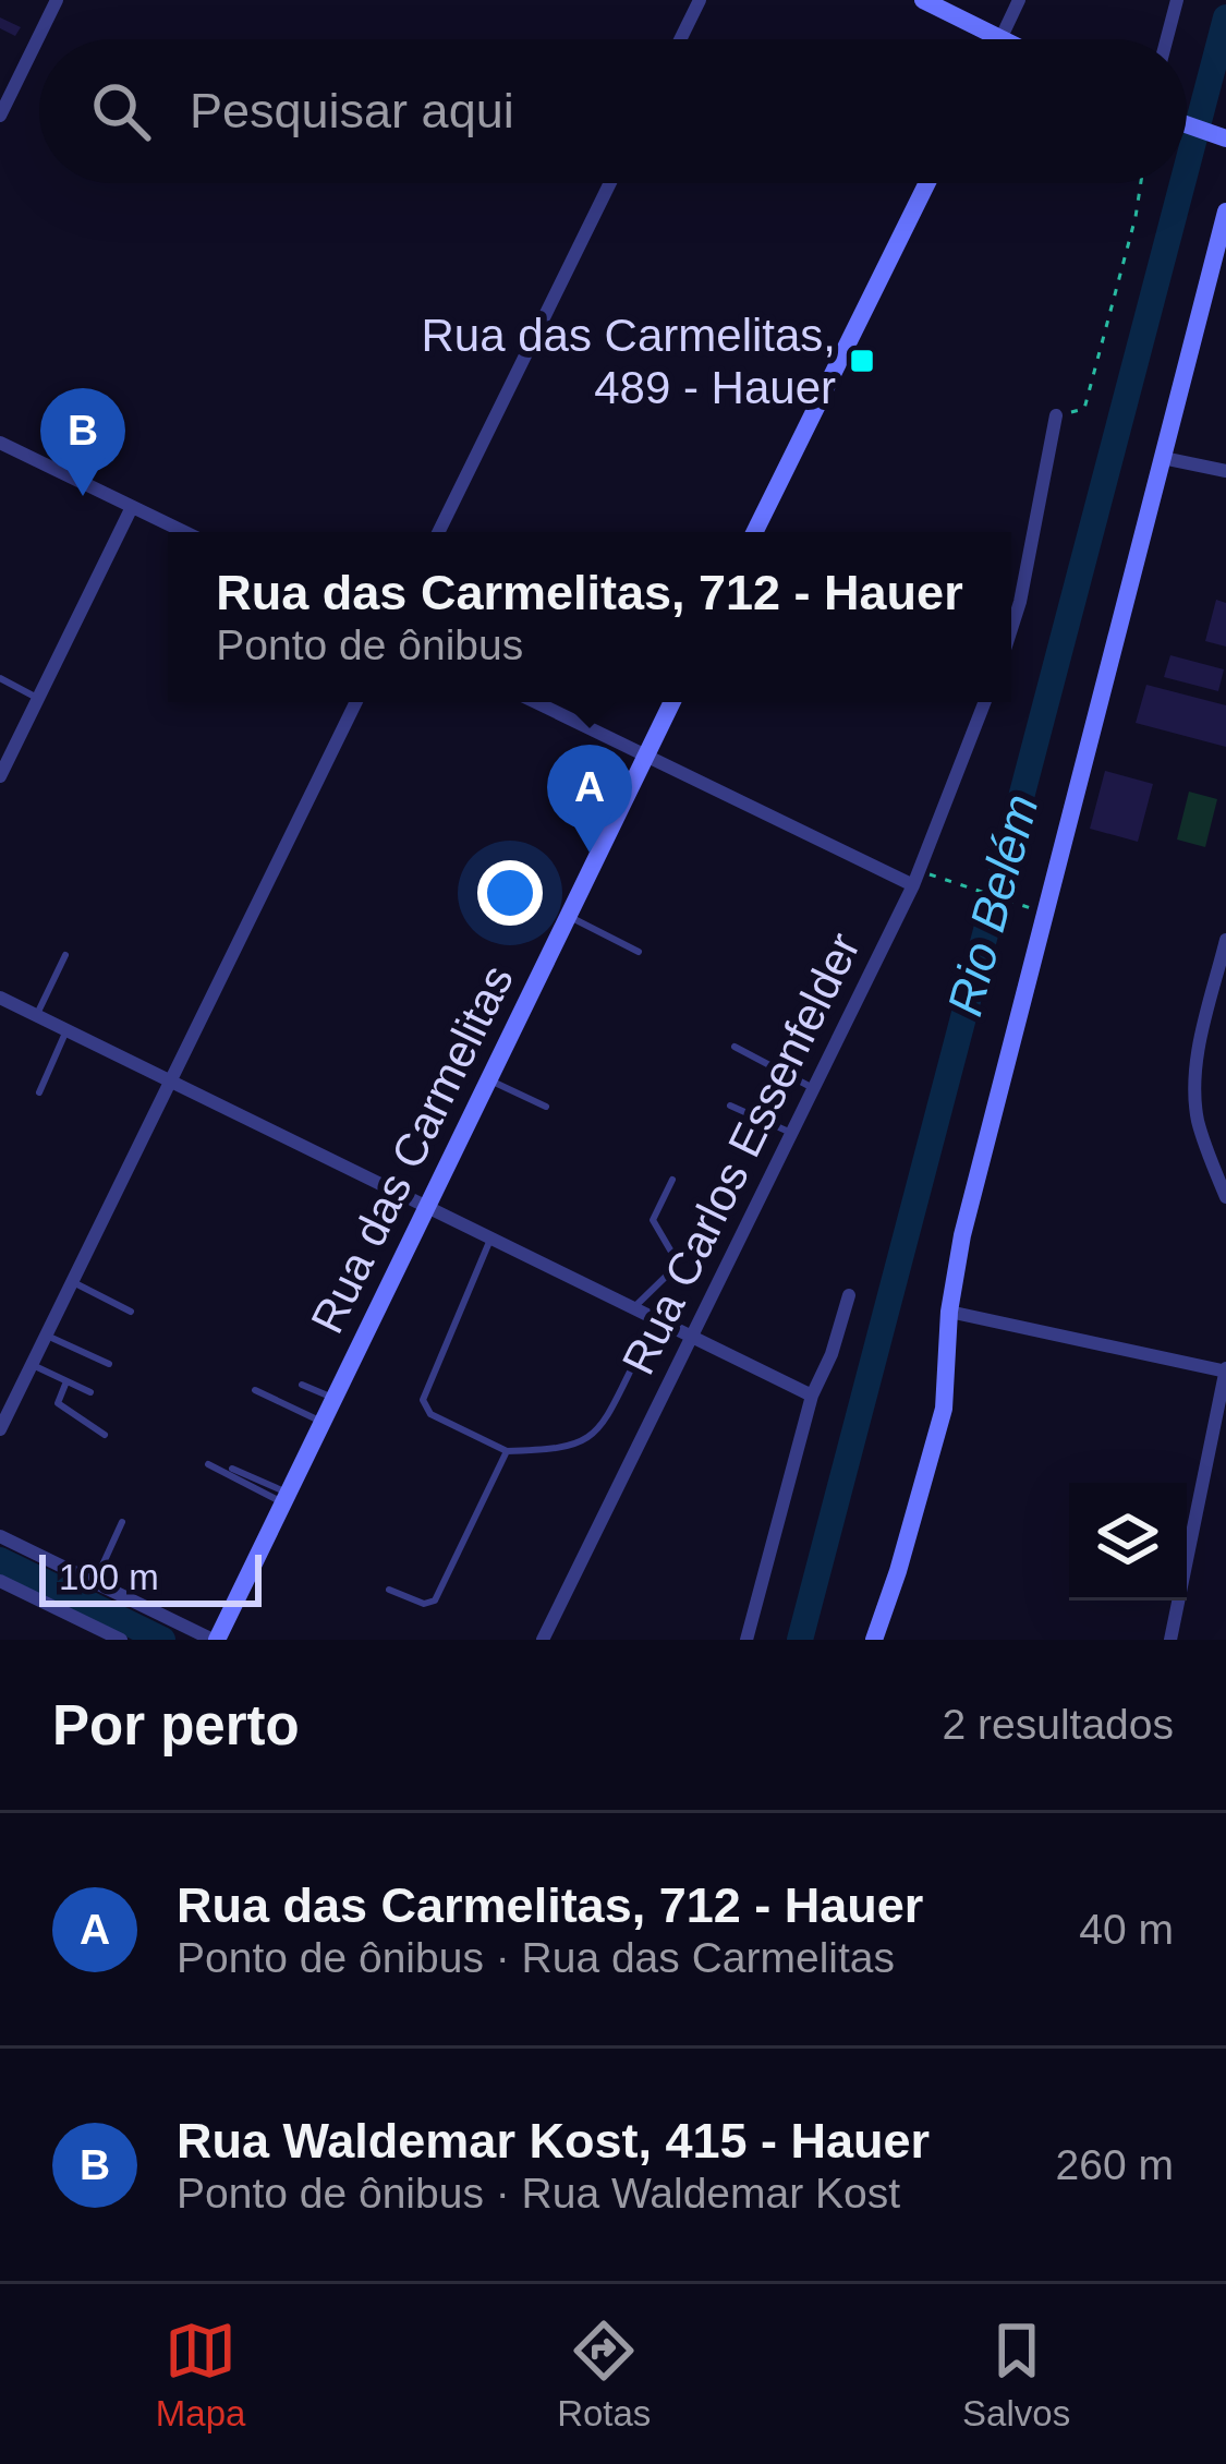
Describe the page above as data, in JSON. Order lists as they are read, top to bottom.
{
  "streets": {
    "street": ["Rua das Carmelitas", "Rua Carlos Essenfelder"]
  },
  "water": ["Rio Belém"],
  "places": {
    "transit": ["Rua das Carmelitas, 489 - Hauer"]
  },
  "scale_bar": "100 m",
  "page": {
    "search": "Pesquisar aqui",
    "pins": ["B", "A"],
    "popup": ["Rua das Carmelitas, 712 - Hauer", "Ponto de ônibus"],
    "scale": "100 m",
    "heading": ["Por perto", "2 resultados"],
    "list": [
      {
        "mark": "A",
        "name": "Rua das Carmelitas, 712 - Hauer",
        "note": "Ponto de ônibus · Rua das Carmelitas",
        "value": "40 m"
      },
      {
        "mark": "B",
        "name": "Rua Waldemar Kost, 415 - Hauer",
        "note": "Ponto de ônibus · Rua Waldemar Kost",
        "value": "260 m"
      }
    ],
    "nav": ["Mapa", "Rotas", "Salvos"]
  }
}
